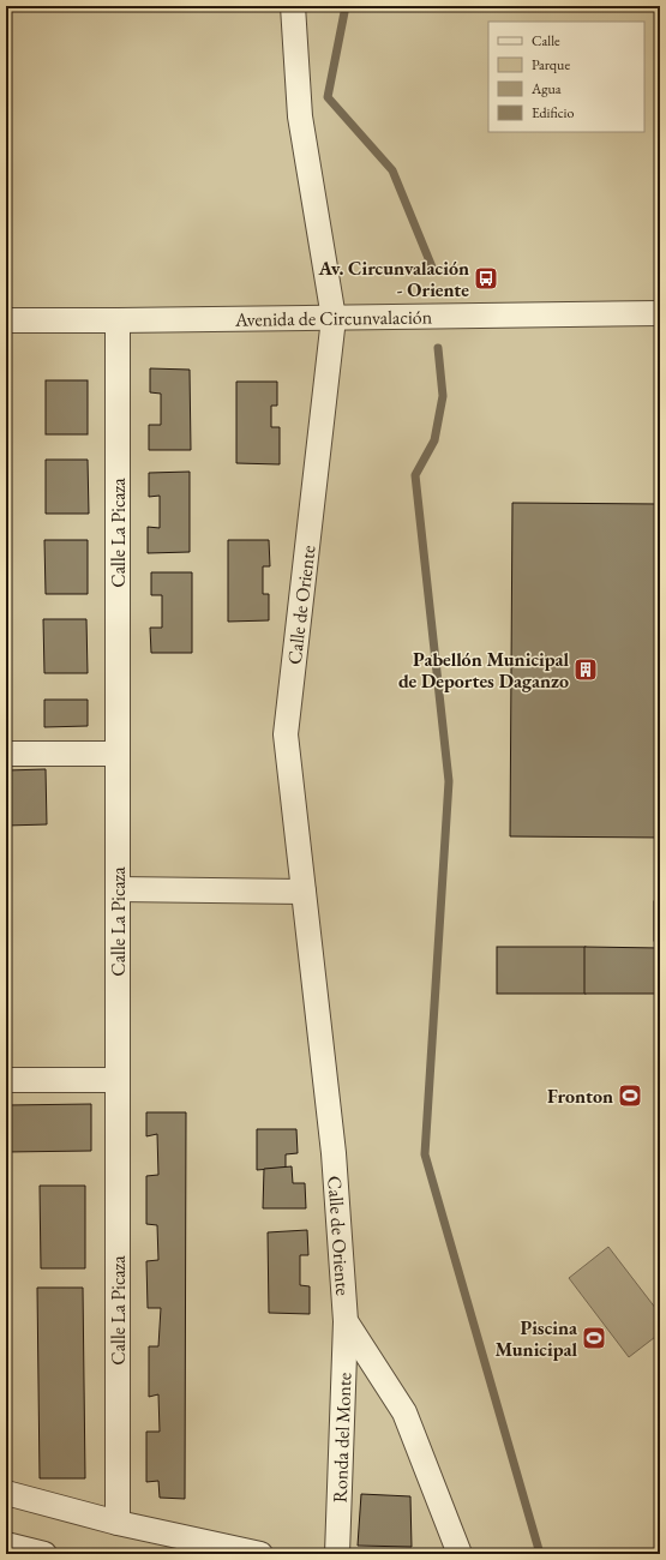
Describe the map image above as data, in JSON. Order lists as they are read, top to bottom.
{
  "streets": {
    "street": [
      "Avenida de Circunvalación",
      "Calle La Picaza",
      "Calle de Oriente",
      "Ronda del Monte"
    ]
  },
  "crossings": [
    ["Avenida de Circunvalación", "Calle La Picaza"],
    ["Avenida de Circunvalación", "Calle de Oriente"],
    ["Calle de Oriente", "Ronda del Monte"]
  ],
  "places": {
    "bus stop": ["Av. Circunvalación - Oriente"],
    "building": ["Pabellón Municipal de Deportes Daganzo"],
    "sports": ["Fronton", "Piscina Municipal"]
  },
  "legend": [
    "Calle",
    "Parque",
    "Agua",
    "Edificio"
  ]
}
